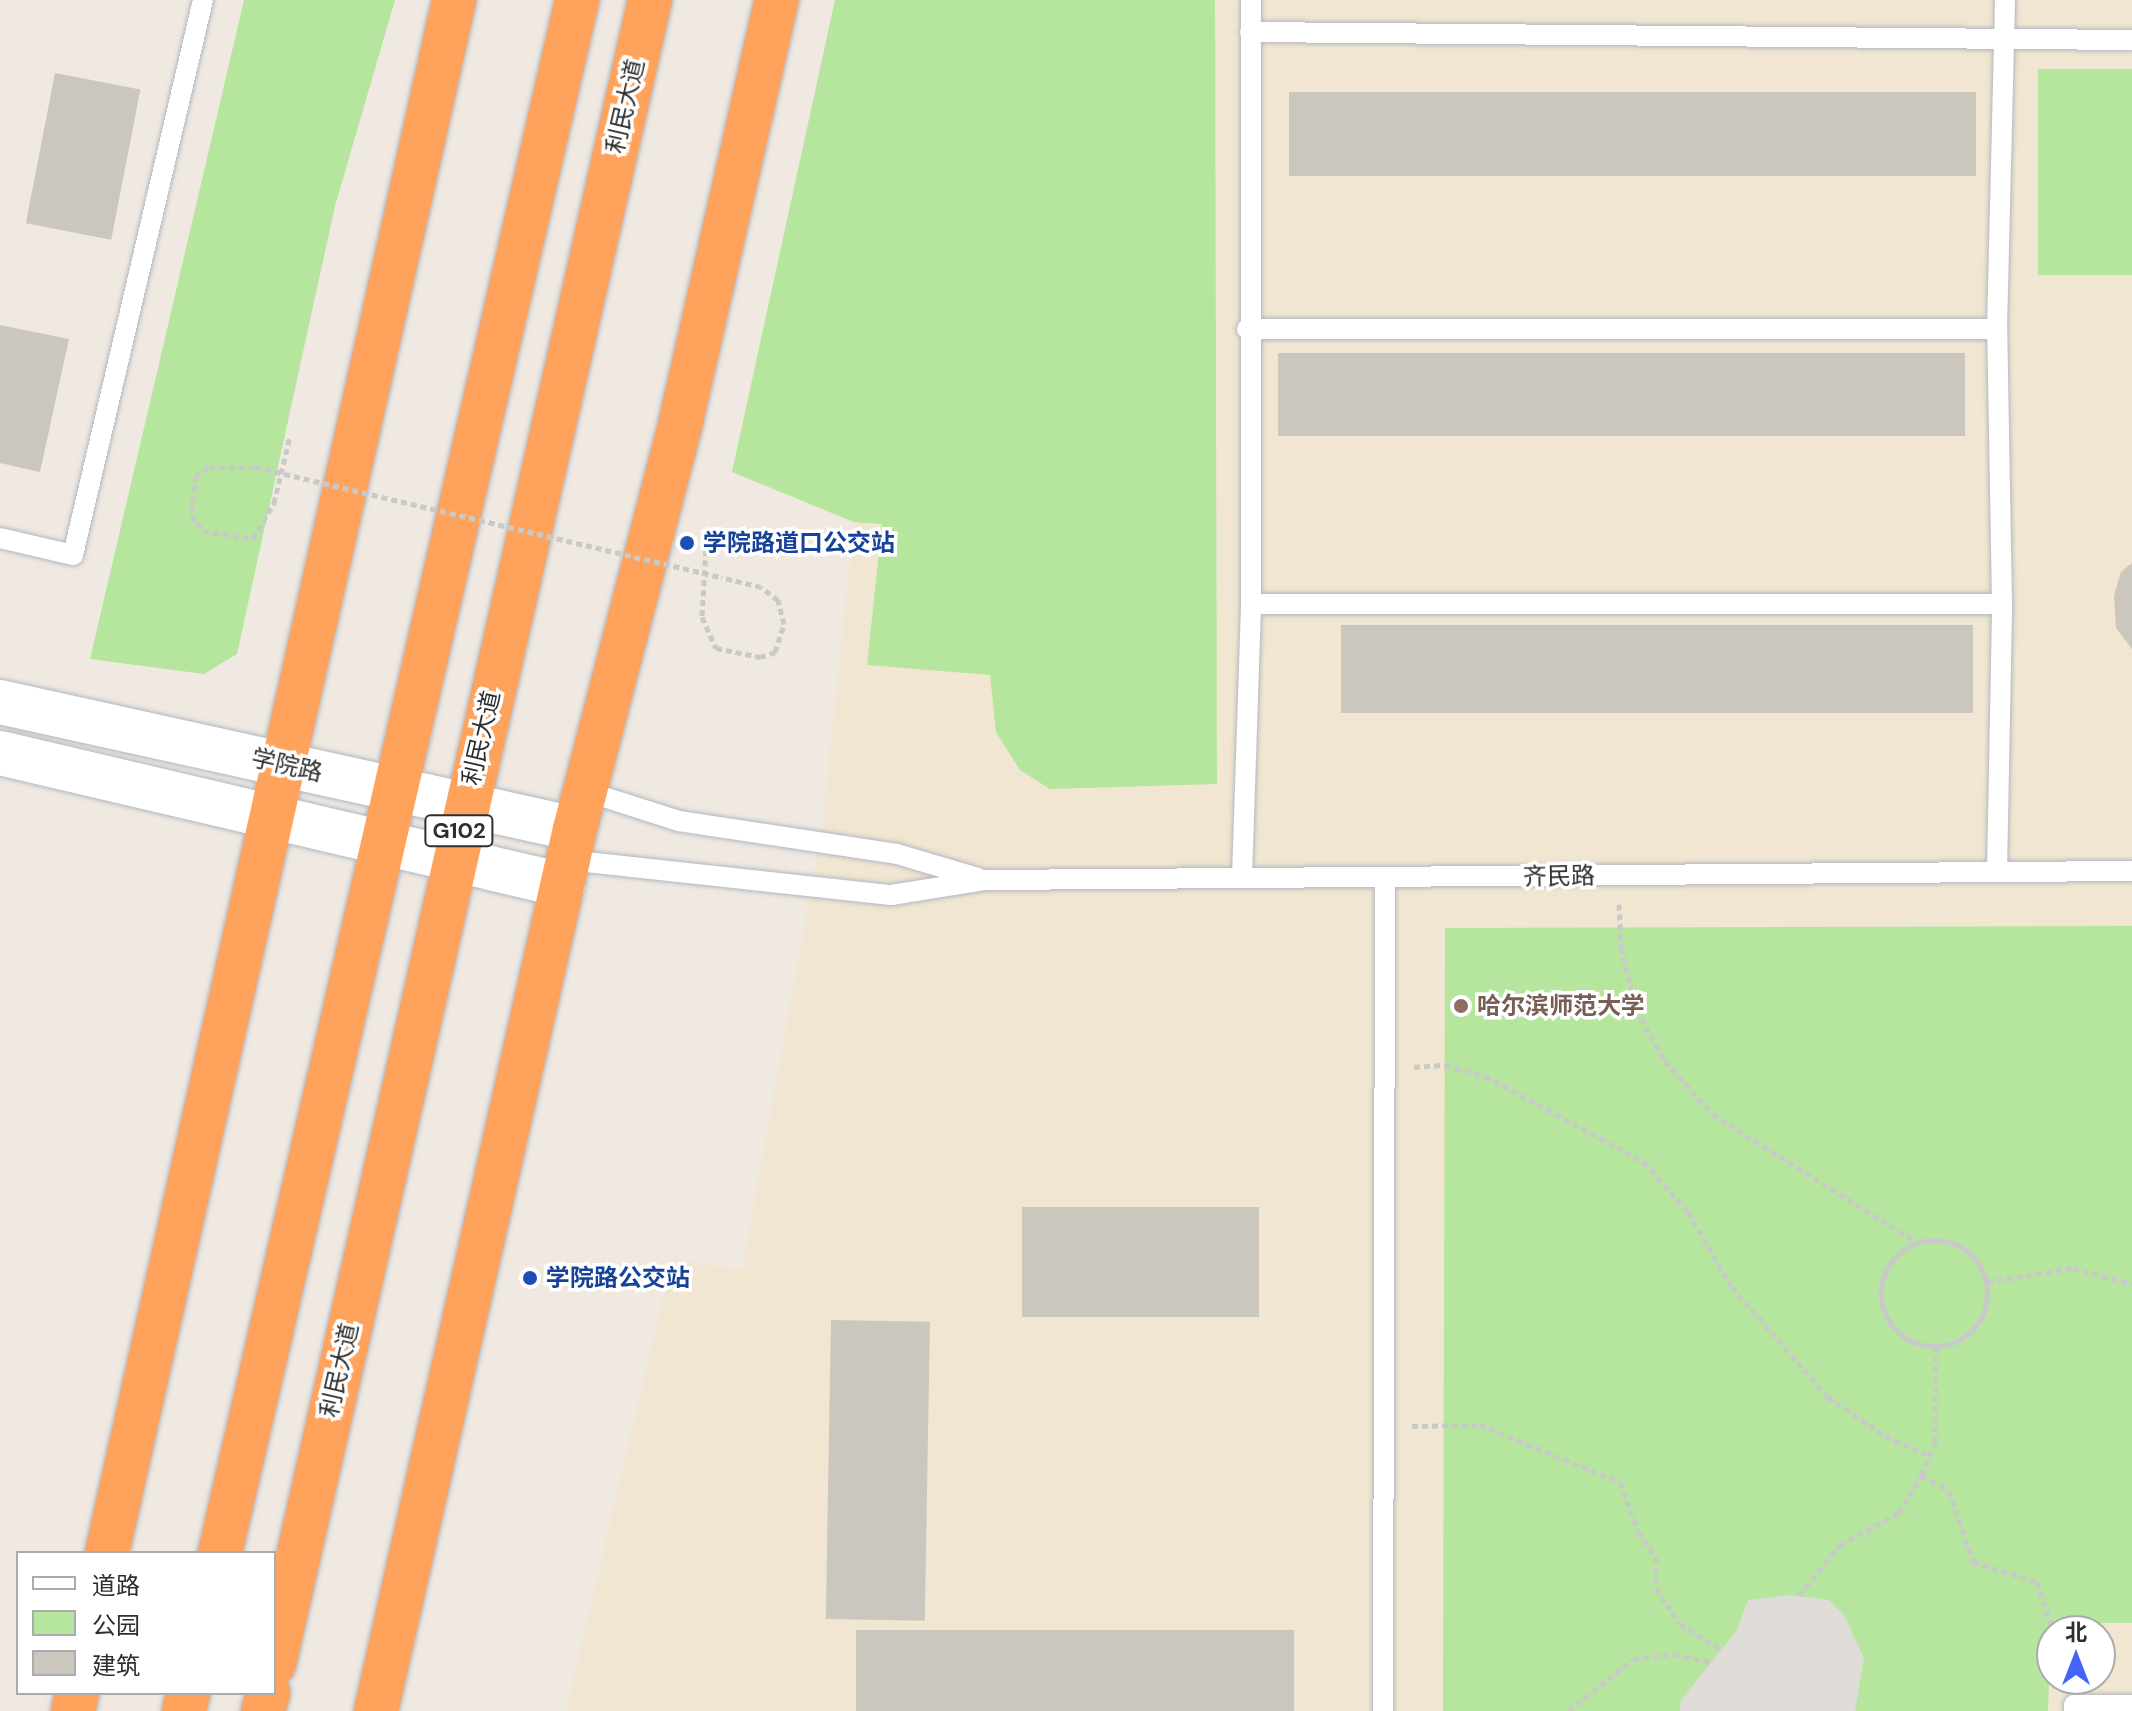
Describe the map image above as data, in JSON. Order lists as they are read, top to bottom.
{
  "streets": {
    "highway": ["利民大道", "G102"],
    "main road": ["学院路"],
    "lane": ["齐民路"]
  },
  "crossings": [
    ["利民大道", "学院路"],
    ["学院路", "G102"]
  ],
  "places": ["学院路道口公交站", "哈尔滨师范大学", "学院路公交站"],
  "legend": ["道路", "公园", "建筑"],
  "north": "top"
}
